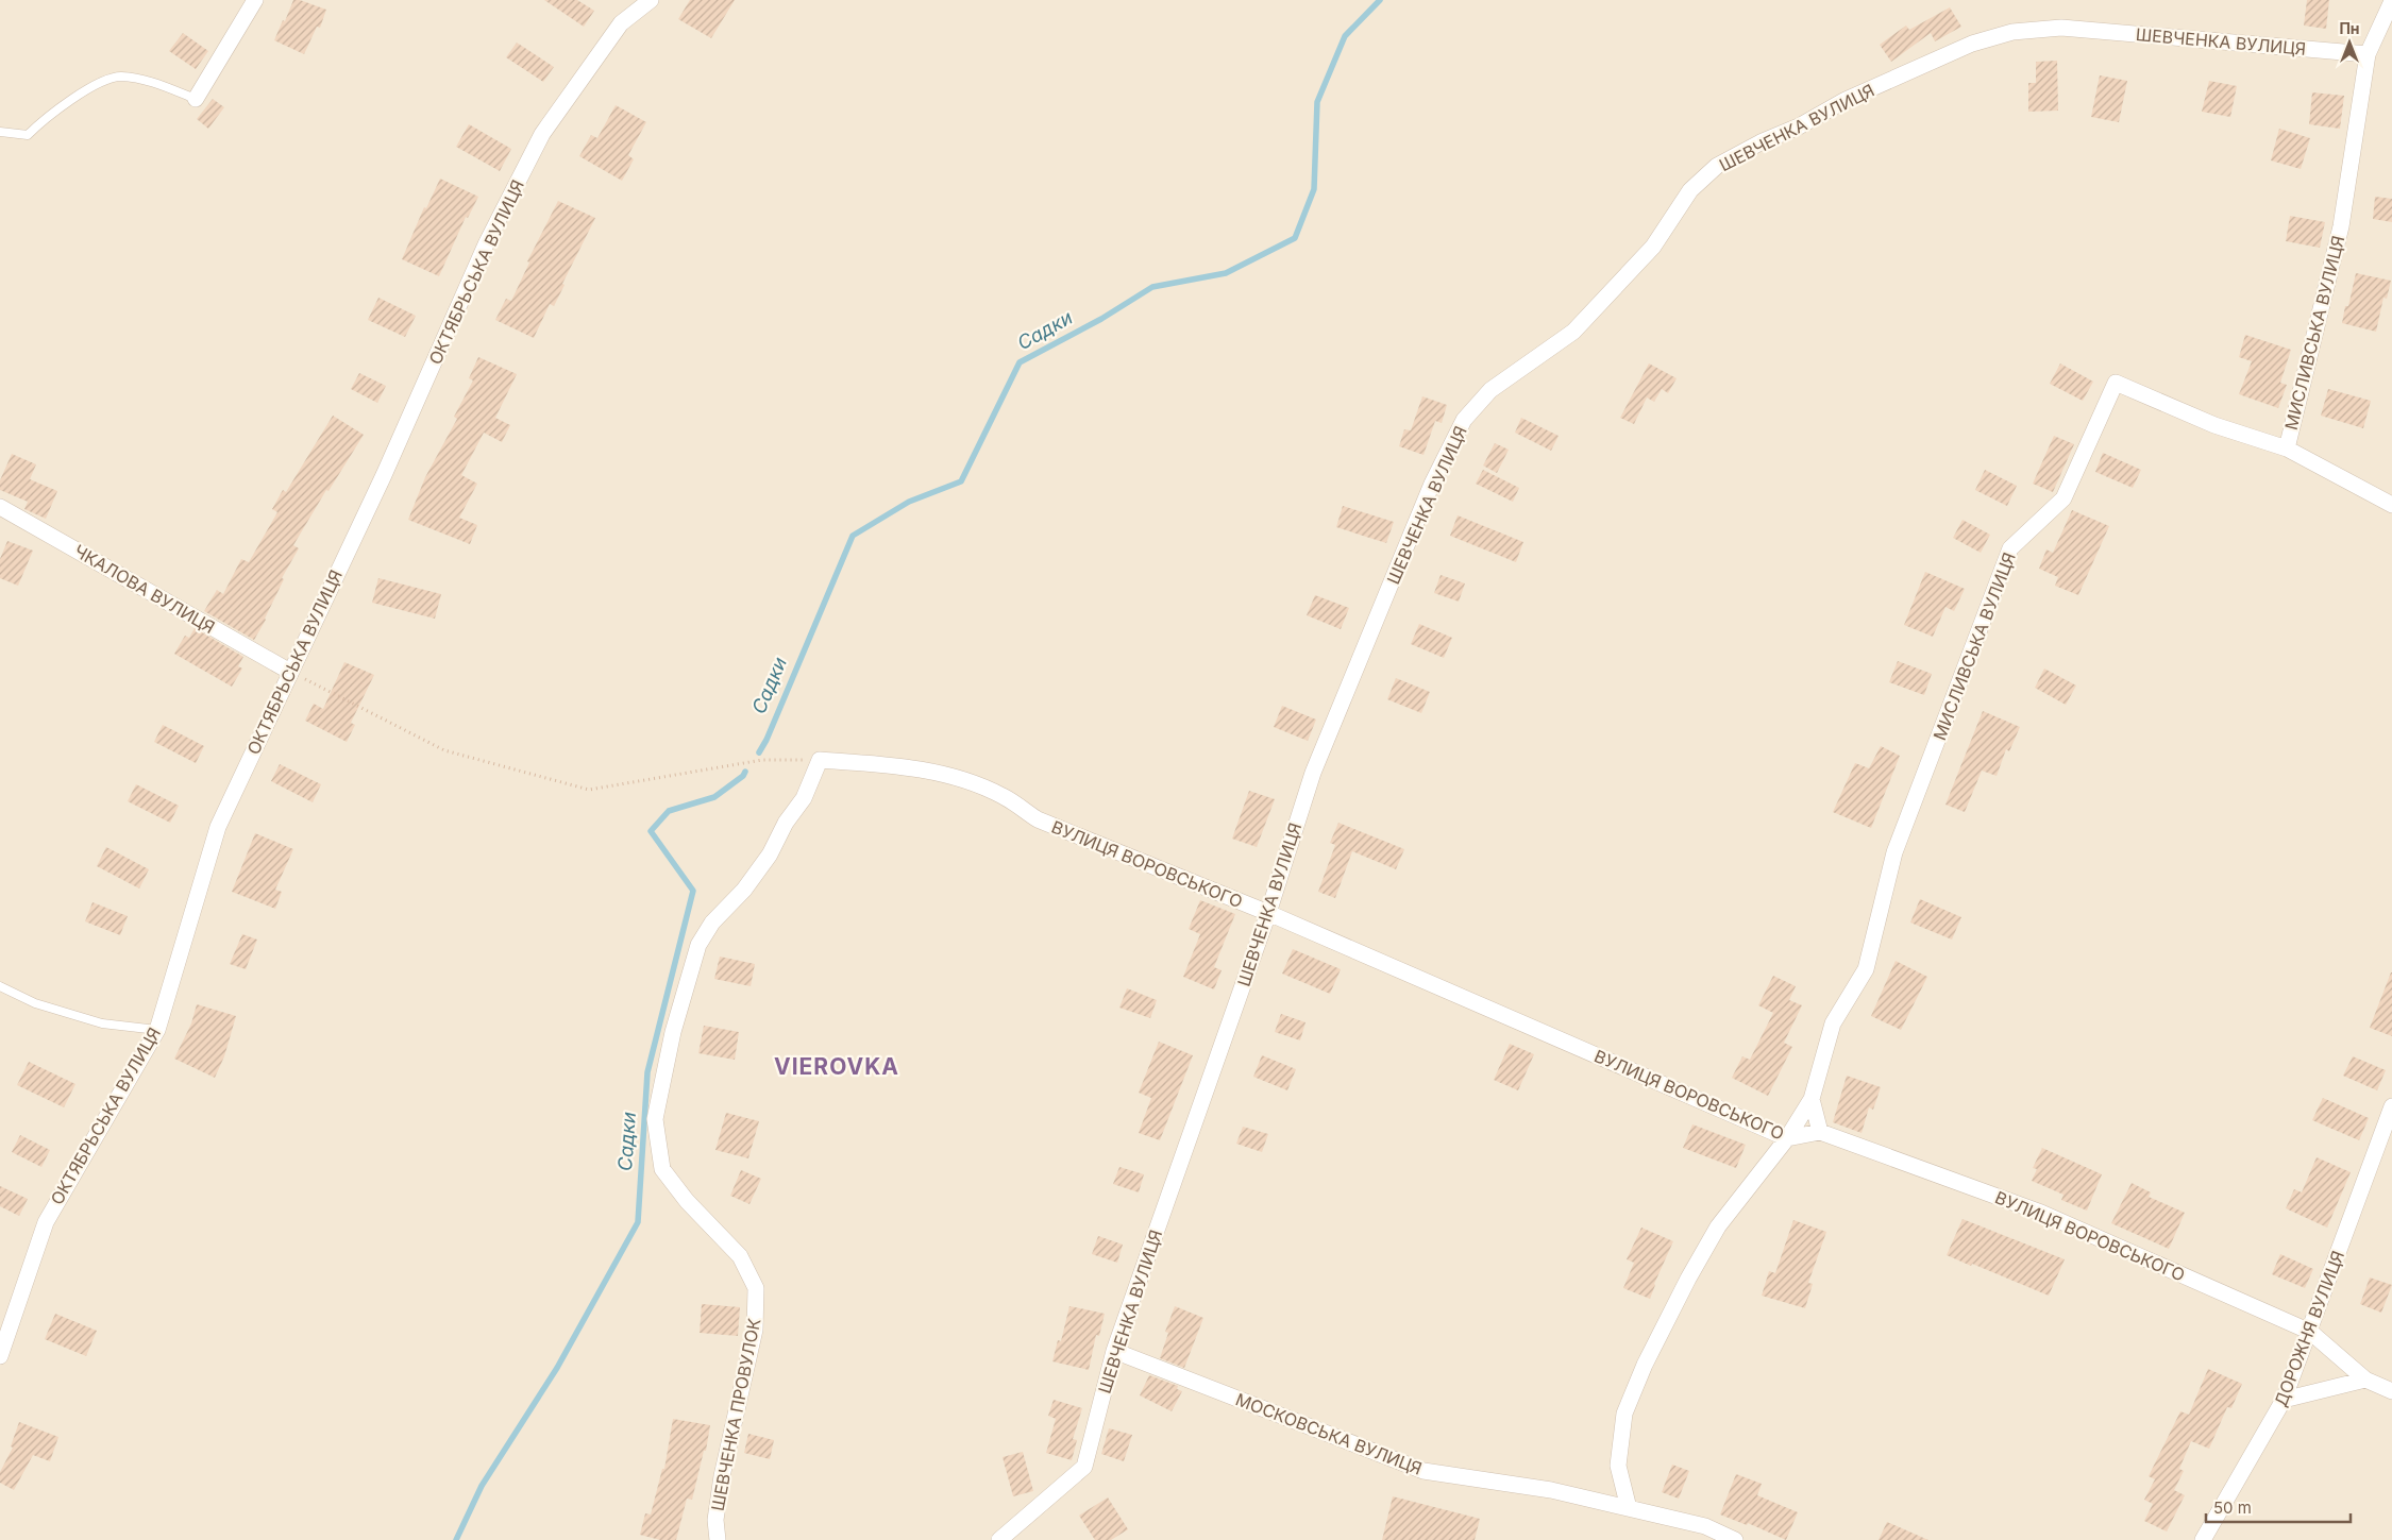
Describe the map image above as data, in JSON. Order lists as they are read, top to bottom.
{
  "streets": {
    "street": [
      "ШЕВЧЕНКА ВУЛИЦЯ",
      "ОКТЯБРЬСЬКА ВУЛИЦЯ",
      "МИСЛИВСЬКА ВУЛИЦЯ",
      "ЧКАЛОВА ВУЛИЦЯ",
      "ВУЛИЦЯ ВОРОВСЬКОГО",
      "ДОРОЖНЯ ВУЛИЦЯ",
      "ШЕВЧЕНКА ПРОВУЛОК",
      "МОСКОВСЬКА ВУЛИЦЯ"
    ]
  },
  "crossings": [
    ["ШЕВЧЕНКА ВУЛИЦЯ", "МИСЛИВСЬКА ВУЛИЦЯ"],
    ["ШЕВЧЕНКА ВУЛИЦЯ", "ВУЛИЦЯ ВОРОВСЬКОГО"],
    ["ШЕВЧЕНКА ВУЛИЦЯ", "МОСКОВСЬКА ВУЛИЦЯ"],
    ["ОКТЯБРЬСЬКА ВУЛИЦЯ", "ЧКАЛОВА ВУЛИЦЯ"],
    ["МИСЛИВСЬКА ВУЛИЦЯ", "ВУЛИЦЯ ВОРОВСЬКОГО"],
    ["МИСЛИВСЬКА ВУЛИЦЯ", "МОСКОВСЬКА ВУЛИЦЯ"],
    ["ВУЛИЦЯ ВОРОВСЬКОГО", "ДОРОЖНЯ ВУЛИЦЯ"],
    ["ВУЛИЦЯ ВОРОВСЬКОГО", "ШЕВЧЕНКА ПРОВУЛОК"]
  ],
  "districts": ["VIEROVKA"],
  "water": ["Садки"],
  "scale_bar": "50 m",
  "north": "top"
}
